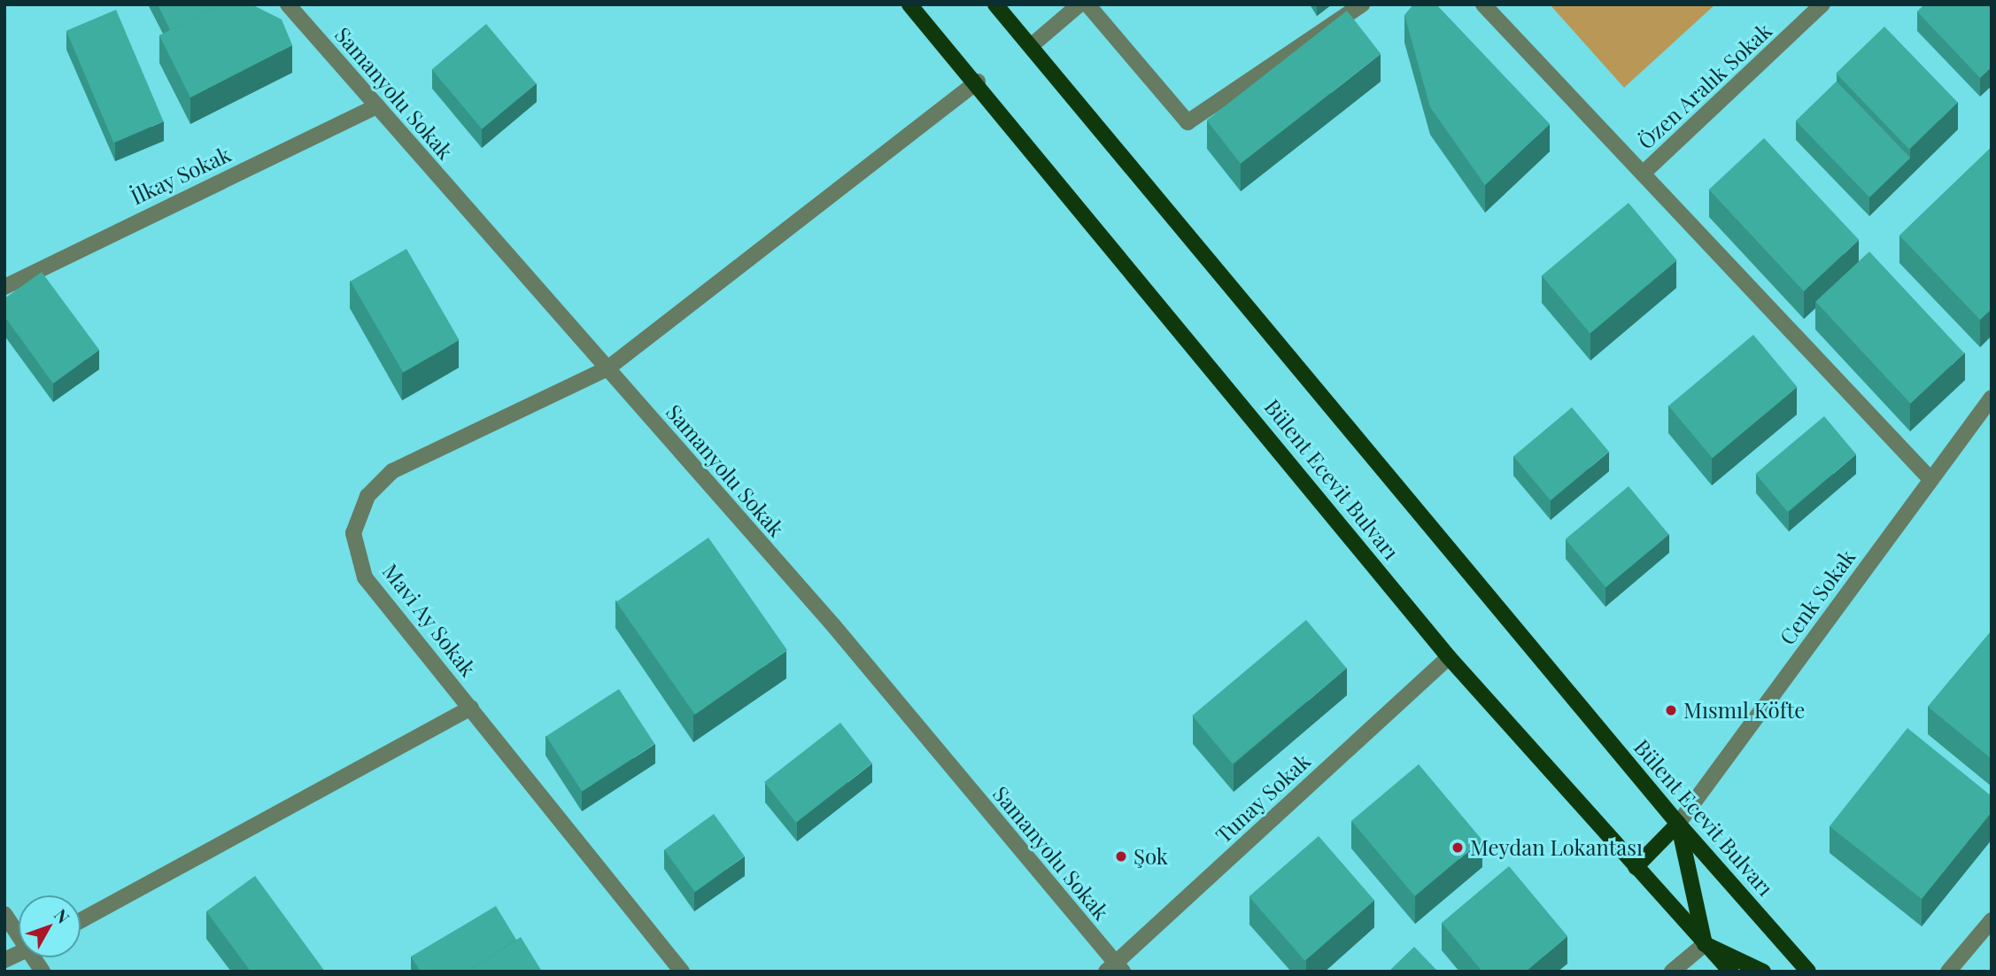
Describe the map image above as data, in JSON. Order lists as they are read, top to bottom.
{
  "streets": {
    "main road": ["Bülent Ecevit Bulvarı"],
    "street": [
      "Özen Aralık Sokak",
      "Samanyolu Sokak",
      "İlkay Sokak",
      "Cenk Sokak",
      "Mavi Ay Sokak",
      "Tunay Sokak"
    ]
  },
  "crossings": [
    ["Samanyolu Sokak", "İlkay Sokak"],
    ["Samanyolu Sokak", "Mavi Ay Sokak"],
    ["Samanyolu Sokak", "Tunay Sokak"],
    ["Bülent Ecevit Bulvarı", "Cenk Sokak"],
    ["Bülent Ecevit Bulvarı", "Mavi Ay Sokak"],
    ["Bülent Ecevit Bulvarı", "Tunay Sokak"]
  ],
  "places": ["Mısmıl Köfte", "Meydan Lokantası", "Şok"],
  "north": "top right"
}
